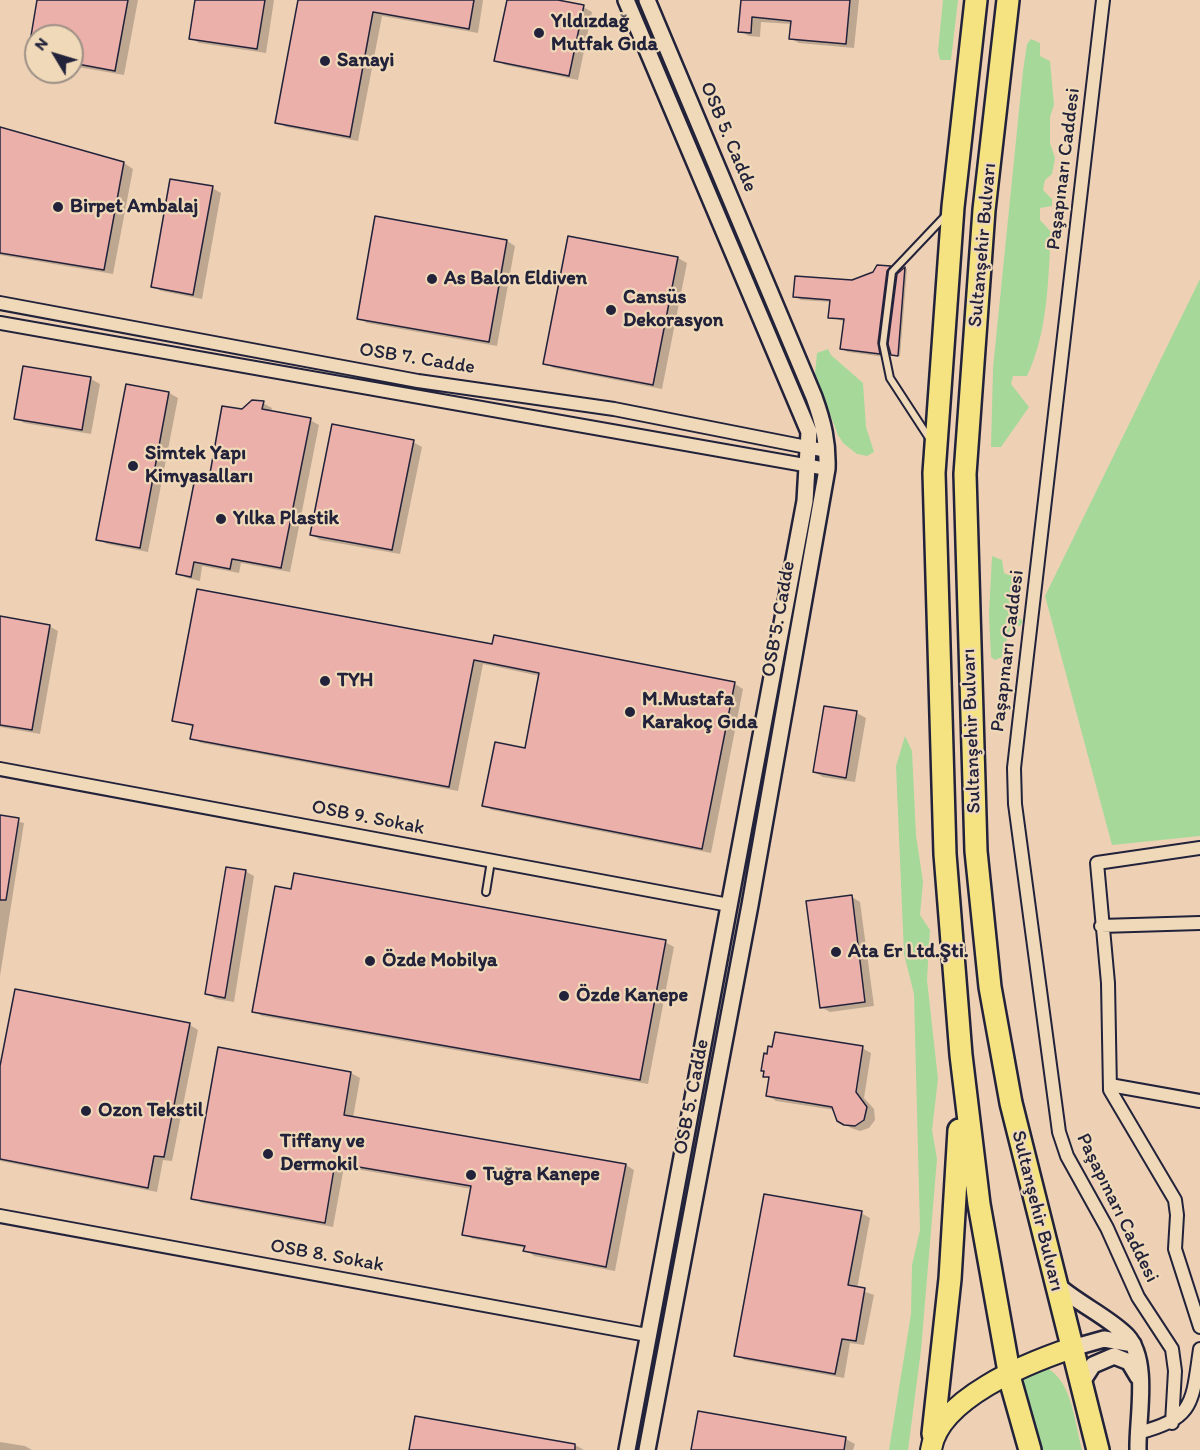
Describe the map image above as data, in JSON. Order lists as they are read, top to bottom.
{
  "streets": {
    "highway": ["Sultanşehir Bulvarı"],
    "street": [
      "OSB 5. Cadde",
      "Paşapınarı Caddesi",
      "OSB 7. Cadde",
      "OSB 9. Sokak",
      "OSB 8. Sokak"
    ]
  },
  "crossings": [
    ["OSB 5. Cadde", "OSB 7. Cadde"]
  ],
  "places": [
    "Yıldızdağ Mutfak Gıda",
    "Sanayi",
    "Birpet Ambalaj",
    "As Balon Eldiven",
    "Cansüs Dekorasyon",
    "Simtek Yapı Kimyasalları",
    "Yılka Plastik",
    "TYH",
    "M.Mustafa Karakoç Gıda",
    "Ata Er Ltd.Şti.",
    "Özde Mobilya",
    "Özde Kanepe",
    "Ozon Tekstil",
    "Tiffany ve Dermokil",
    "Tuğra Kanepe"
  ],
  "north": "top left"
}
